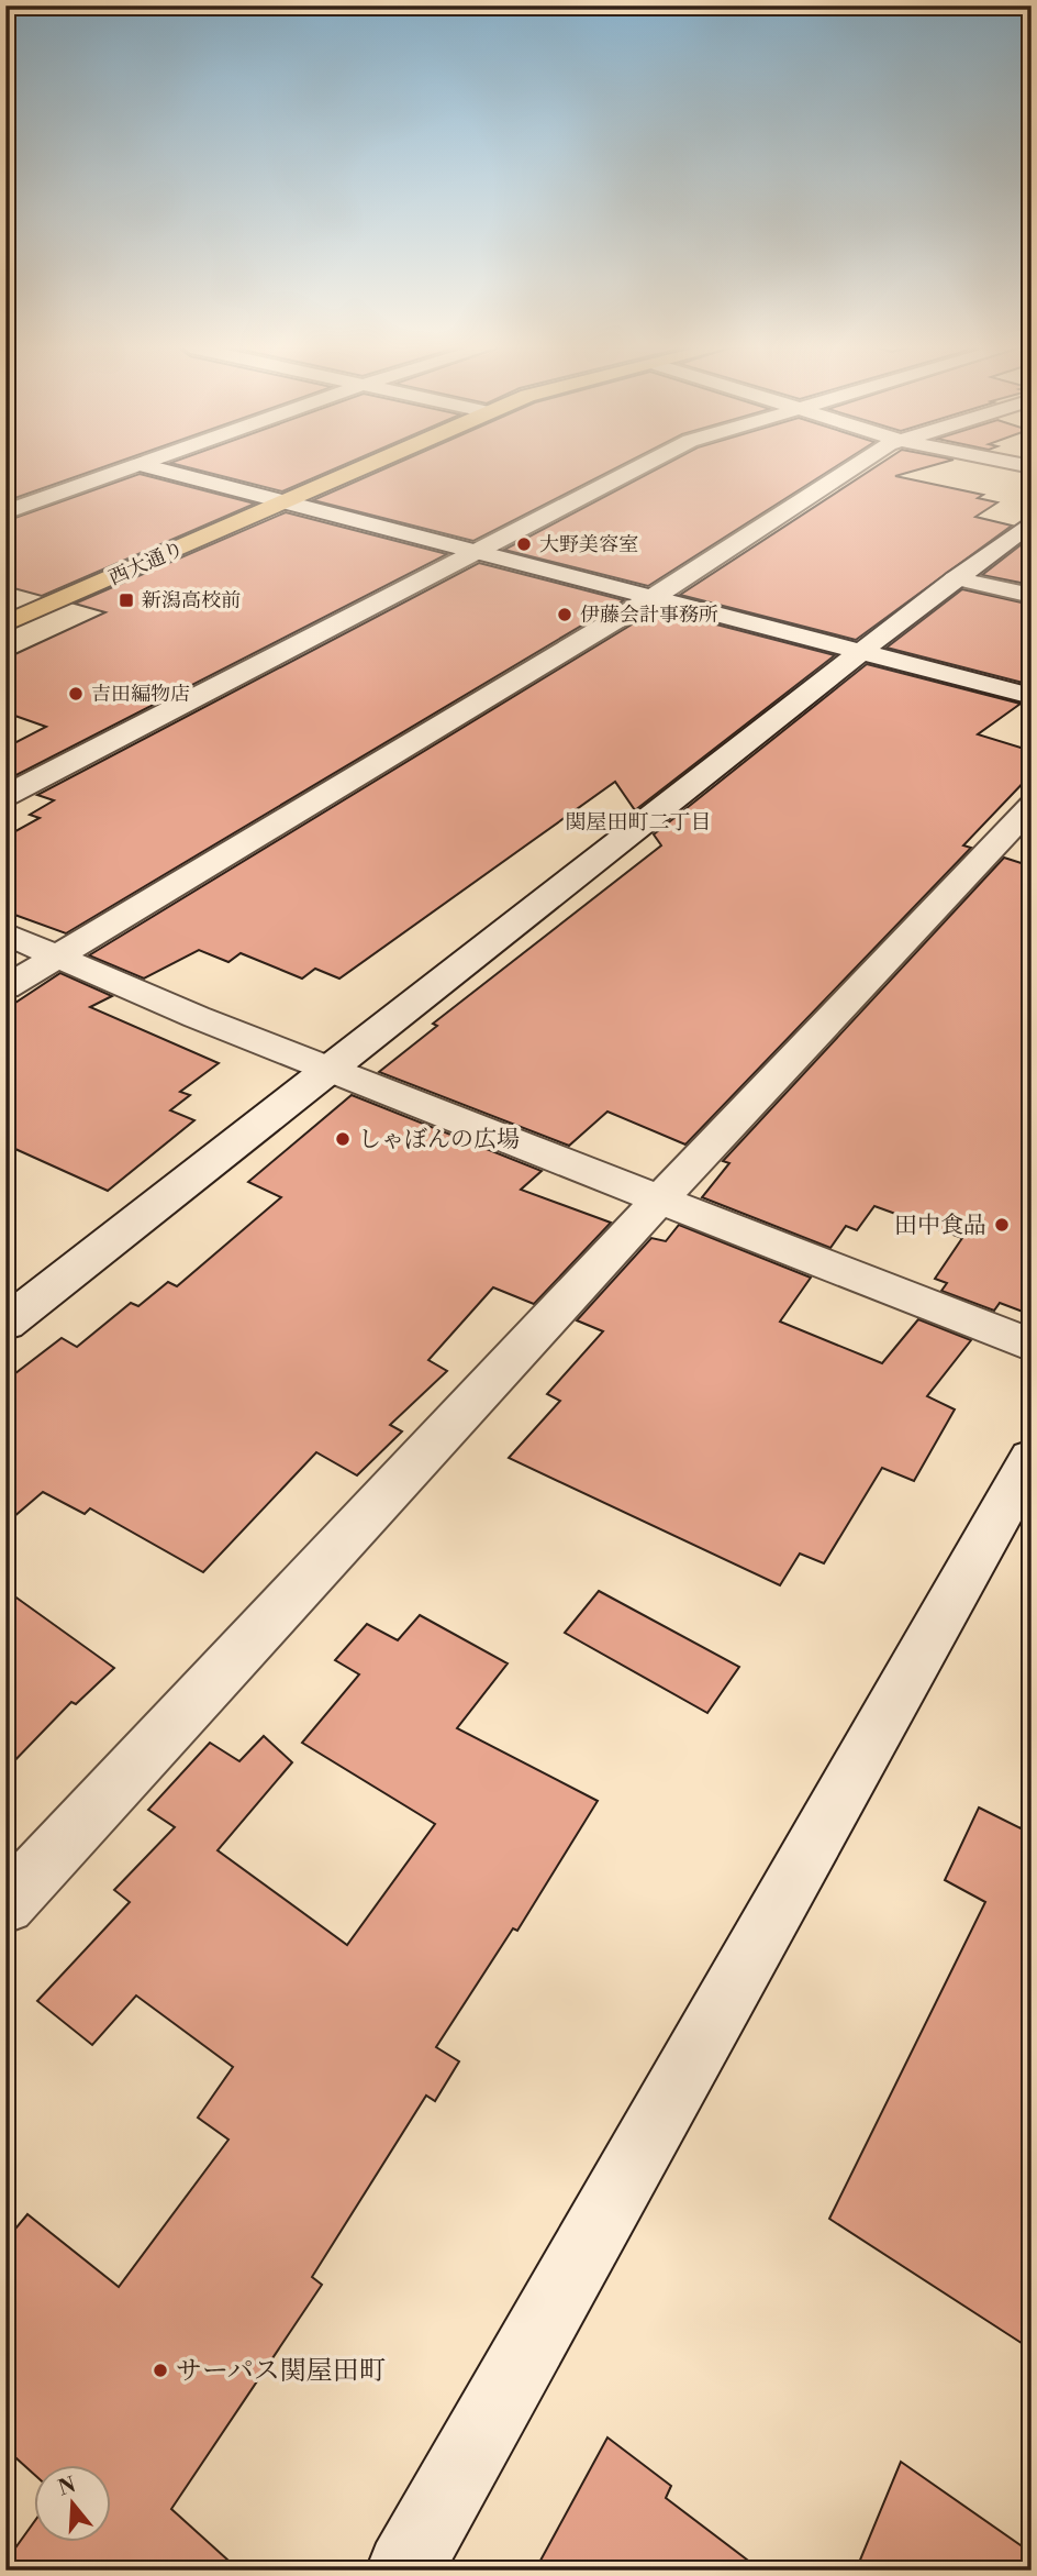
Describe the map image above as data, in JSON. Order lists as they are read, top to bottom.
{
  "streets": {
    "highway": ["西大通り"]
  },
  "districts": ["関屋田町二丁目"],
  "places": {
    "other": [
      "大野美容室",
      "伊藤会計事務所",
      "吉田編物店",
      "しゃぼんの広場",
      "田中食品",
      "サーパス関屋田町"
    ],
    "transit": ["新潟高校前"]
  },
  "north": "top"
}
